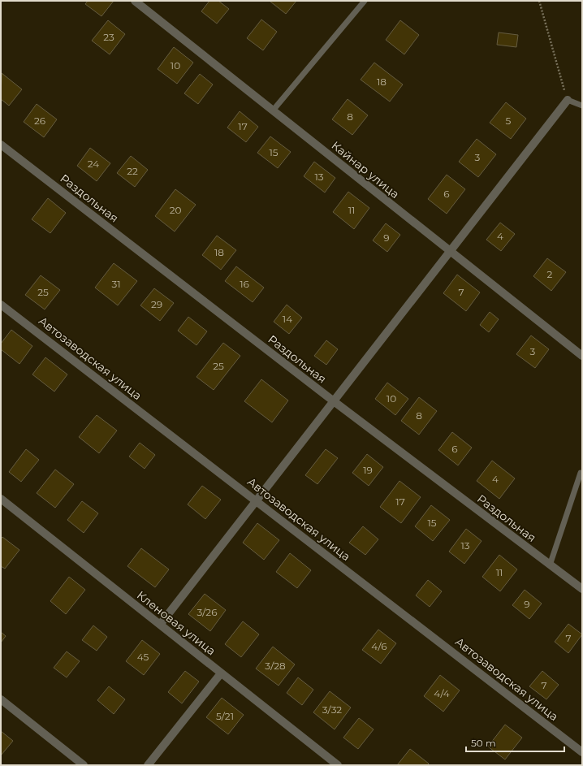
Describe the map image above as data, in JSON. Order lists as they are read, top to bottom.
{
  "streets": {
    "street": [
      "Кайнар улица",
      "Раздольная",
      "Автозаводская улица",
      "Кленовая улица"
    ]
  },
  "house_numbers": [
    "23",
    "10",
    "18",
    "8",
    "26",
    "5",
    "17",
    "15",
    "3",
    "24",
    "22",
    "13",
    "6",
    "20",
    "11",
    "4",
    "9",
    "18",
    "2",
    "31",
    "16",
    "25",
    "7",
    "29",
    "14",
    "3",
    "25",
    "10",
    "8",
    "6",
    "19",
    "4",
    "17",
    "15",
    "13",
    "11",
    "9",
    "3/26",
    "7",
    "4/6",
    "45",
    "3/28",
    "7",
    "4/4",
    "3/32",
    "5/21"
  ],
  "scale_bar": "50 m"
}
